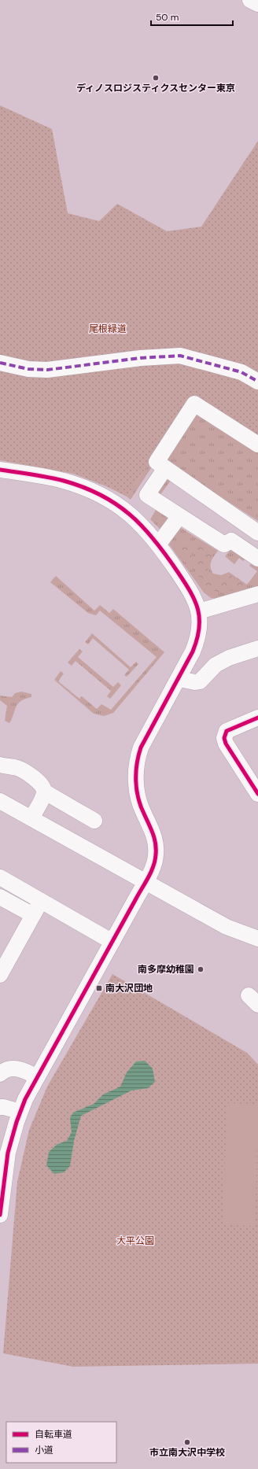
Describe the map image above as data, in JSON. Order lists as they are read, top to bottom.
{
  "parks": ["尾根緑道", "大平公園"],
  "places": {
    "other": ["ディノスロジスティクスセンター東京", "南多摩幼稚園", "市立南大沢中学校"],
    "transit": ["南大沢団地"]
  },
  "legend": ["自転車道", "小道"],
  "scale_bar": "50 m"
}
